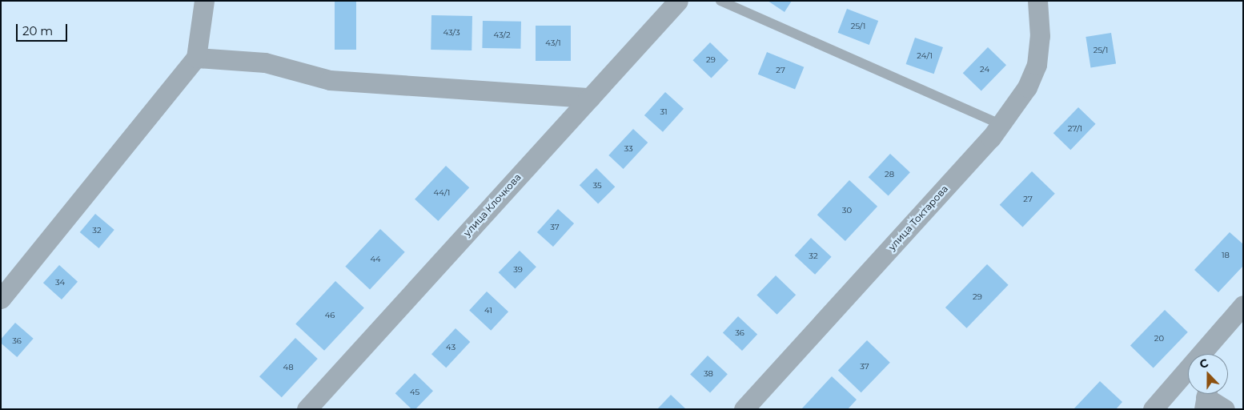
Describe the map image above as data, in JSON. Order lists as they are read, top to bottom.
{
  "streets": {
    "street": ["улица Клочкова", "улица Токтарова"]
  },
  "house_numbers": [
    "25/1",
    "43/3",
    "43/2",
    "43/1",
    "25/1",
    "24/1",
    "29",
    "24",
    "27",
    "31",
    "27/1",
    "33",
    "28",
    "35",
    "44/1",
    "27",
    "30",
    "37",
    "32",
    "18",
    "32",
    "44",
    "39",
    "34",
    "29",
    "41",
    "46",
    "36",
    "20",
    "36",
    "43",
    "37",
    "48",
    "38",
    "45"
  ],
  "scale_bar": "20 m",
  "north": "top"
}
